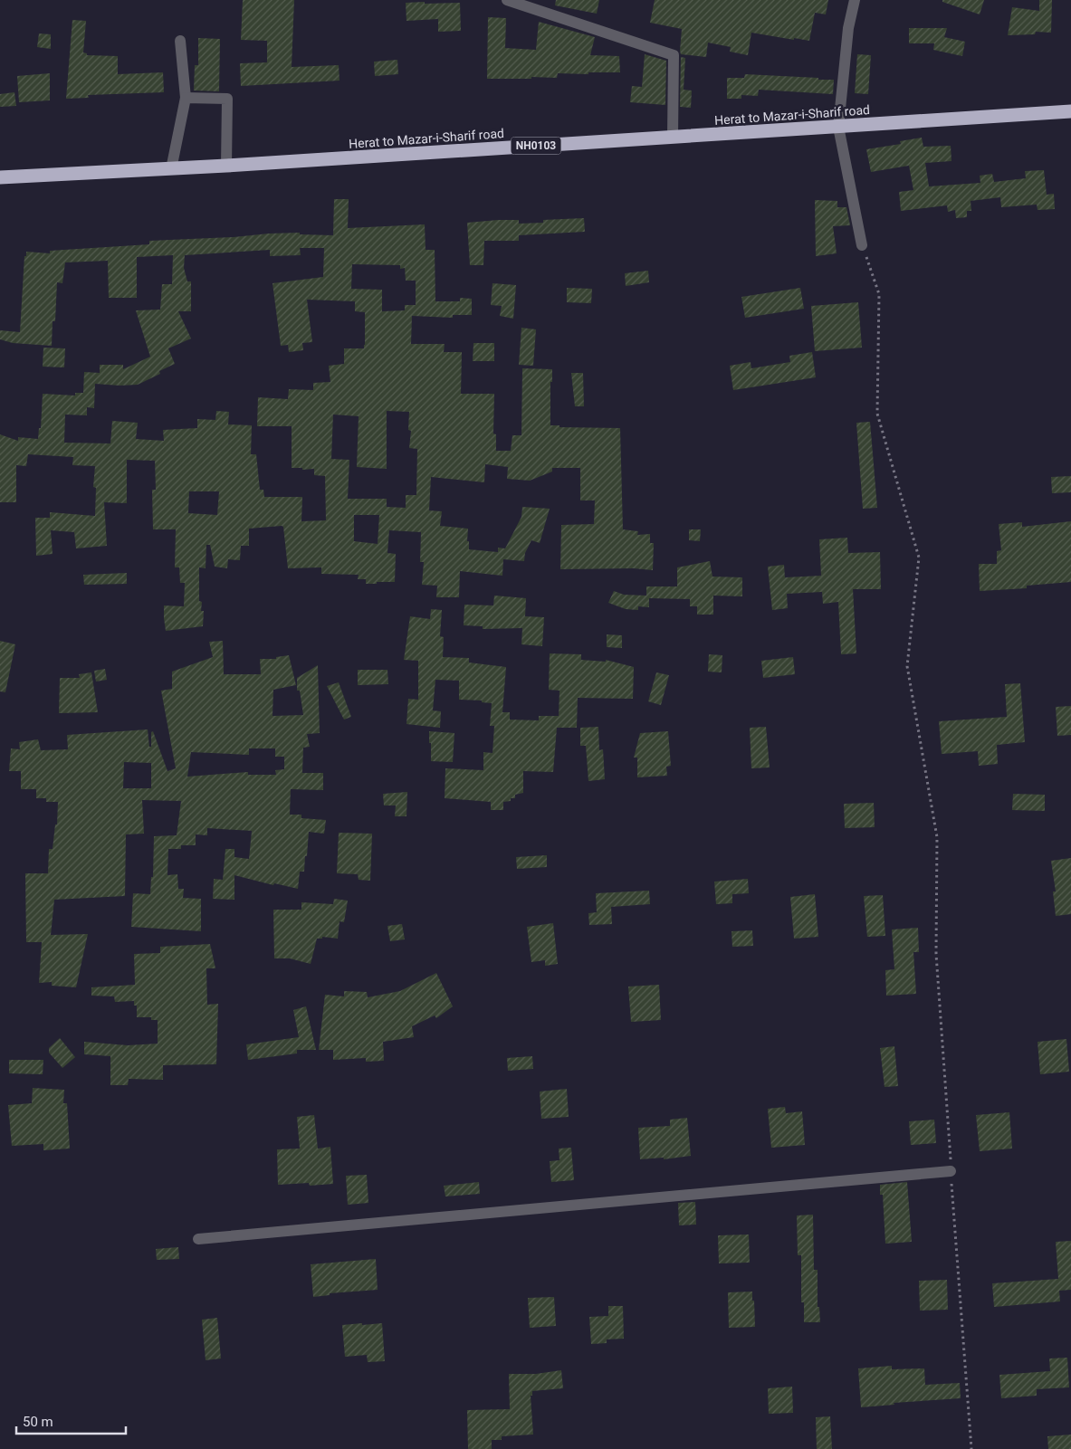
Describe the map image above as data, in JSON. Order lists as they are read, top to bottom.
{
  "streets": {
    "highway": ["Herat to Mazar-i-Sharif road", "NH0103"]
  },
  "scale_bar": "50 m"
}
